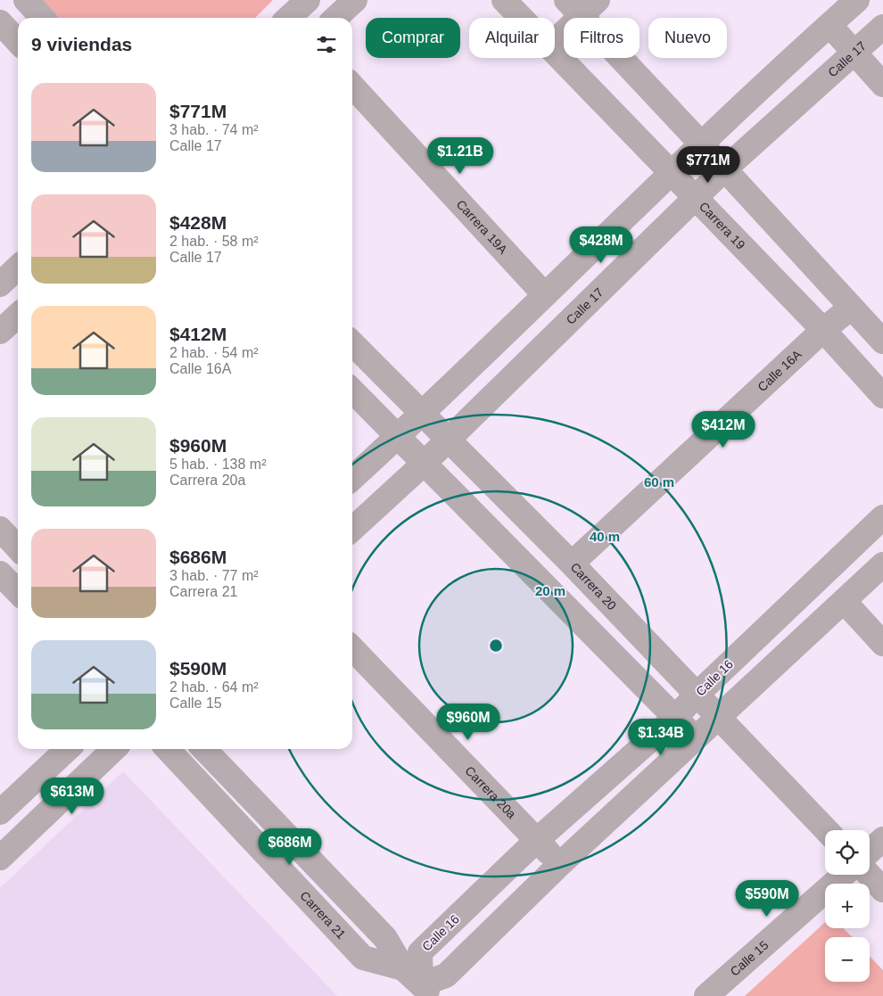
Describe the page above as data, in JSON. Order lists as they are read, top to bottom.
{
  "streets": {
    "street": [
      "Calle 17",
      "Carrera 19",
      "Carrera 19A",
      "Calle 16A",
      "Carrera 20",
      "Calle 16",
      "Carrera 20a",
      "Carrera 21",
      "Calle 15"
    ]
  },
  "crossings": [
    ["Calle 17", "Carrera 19"],
    ["Calle 17", "Carrera 20"],
    ["Carrera 19", "Calle 16A"],
    ["Calle 16A", "Carrera 20"],
    ["Carrera 20", "Calle 16"],
    ["Calle 16", "Carrera 20a"],
    ["Calle 16", "Carrera 21"]
  ],
  "page": {
    "chip": [
      "Comprar",
      "Alquilar",
      "Filtros",
      "Nuevo"
    ],
    "heading": "9 viviendas",
    "list": [
      {
        "name": "$771M",
        "note": "3 hab. · 74 m² · Calle 17"
      },
      {
        "name": "$428M",
        "note": "2 hab. · 58 m² · Calle 17"
      },
      {
        "name": "$412M",
        "note": "2 hab. · 54 m² · Calle 16A"
      },
      {
        "name": "$960M",
        "note": "5 hab. · 138 m² · Carrera 20a"
      },
      {
        "name": "$686M",
        "note": "3 hab. · 77 m² · Carrera 21"
      },
      {
        "name": "$590M",
        "note": "2 hab. · 64 m² · Calle 15"
      }
    ],
    "price": [
      "$1.21B",
      "$771M",
      "$428M",
      "$412M",
      "$960M",
      "$1.34B",
      "$613M",
      "$686M",
      "$590M"
    ],
    "map_buttons": ["+", "−"]
  },
  "rings": ["60 m", "40 m", "20 m"]
}
